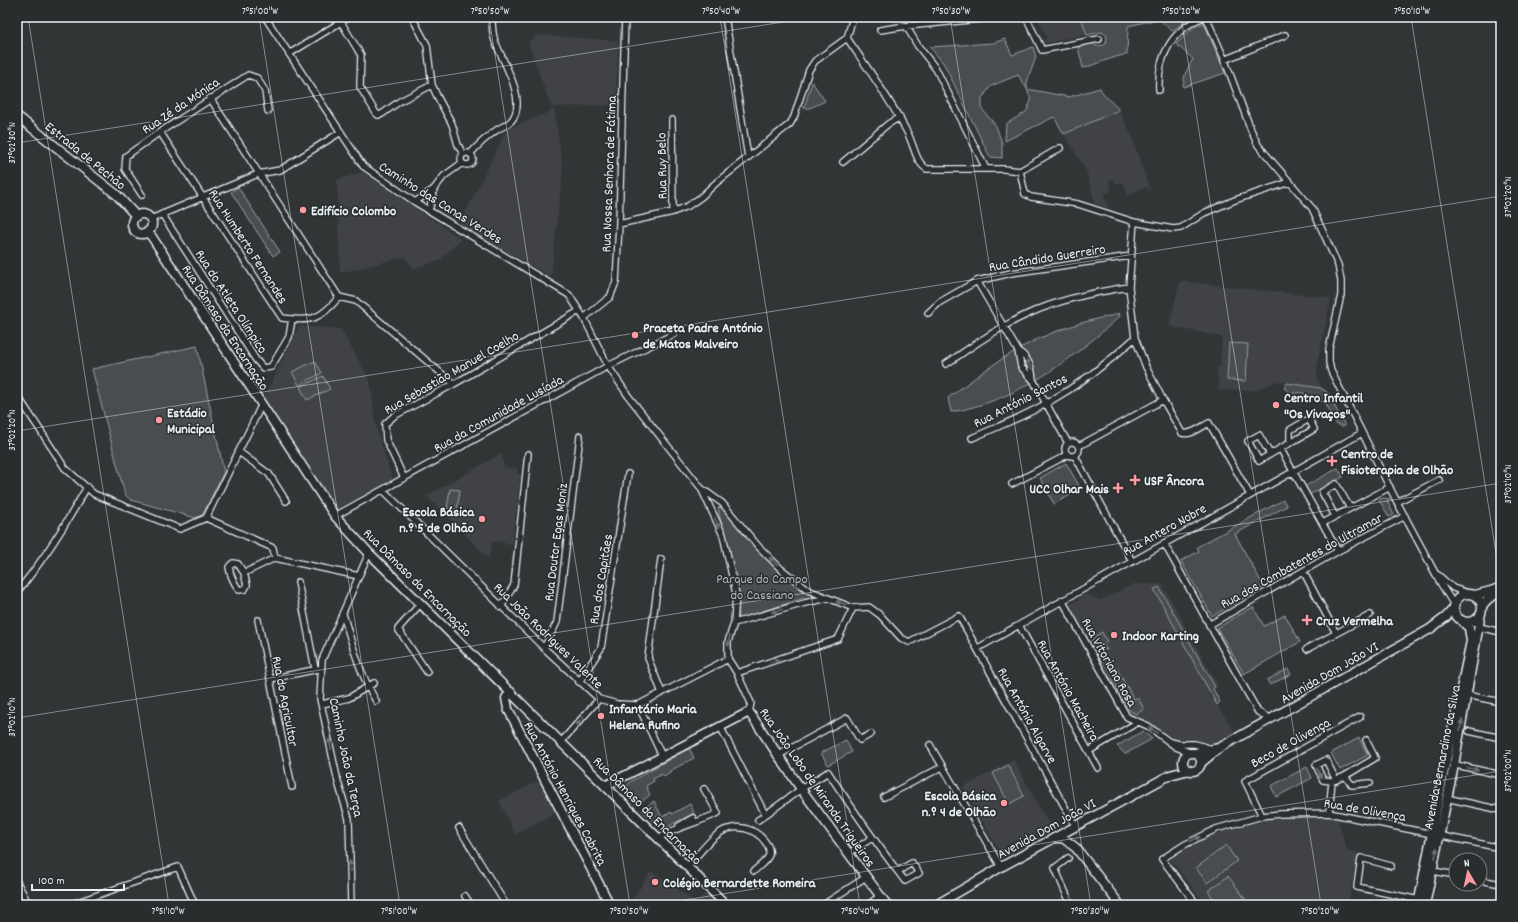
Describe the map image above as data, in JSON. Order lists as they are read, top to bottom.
{
  "streets": {
    "main road": [
      "Estrada de Pechão",
      "Rua Dâmaso da Encarnação",
      "Avenida Dom João VI",
      "Avenida Bernardino da Silva",
      "Rua João Lobo de Miranda Trigueiros",
      "Rua António Henriques Cabrita"
    ],
    "street": [
      "Rua Zé da Mónica",
      "Rua Ruy Belo",
      "Rua Nossa Senhora de Fátima",
      "Caminho das Canas Verdes",
      "Rua Humberto Fernandes",
      "Rua Cândido Guerreiro",
      "Rua do Atleta Olímpico",
      "Rua Sebastião Manuel Coelho",
      "Rua António Santos",
      "Rua da Comunidade Lusíada",
      "Rua Antero Nobre",
      "Rua Doutor Egas Moniz",
      "Rua dos Combatentes do Ultramar",
      "Rua dos Capitães",
      "Rua João Rodrigues Valente",
      "Rua Vitoriano Rosa",
      "Rua António Macheira",
      "Rua do Agricultor",
      "Rua António Algarve",
      "Beco de Olivença",
      "Caminho João da Terça",
      "Rua de Olivença"
    ]
  },
  "crossings": [
    ["Rua Zé da Mónica", "Rua Humberto Fernandes"],
    ["Estrada de Pechão", "Rua Dâmaso da Encarnação"],
    ["Rua Nossa Senhora de Fátima", "Caminho das Canas Verdes"],
    ["Caminho das Canas Verdes", "Rua Sebastião Manuel Coelho"],
    ["Caminho das Canas Verdes", "Rua da Comunidade Lusíada"],
    ["Rua Humberto Fernandes", "Rua do Atleta Olímpico"],
    ["Rua Dâmaso da Encarnação", "Rua da Comunidade Lusíada"],
    ["Rua Dâmaso da Encarnação", "Caminho João da Terça"],
    ["Rua Dâmaso da Encarnação", "Rua António Henriques Cabrita"],
    ["Rua Sebastião Manuel Coelho", "Rua da Comunidade Lusíada"],
    ["Rua da Comunidade Lusíada", "Rua João Rodrigues Valente"],
    ["Rua Antero Nobre", "Rua Vitoriano Rosa"],
    ["Rua Antero Nobre", "Rua António Macheira"],
    ["Rua Antero Nobre", "Rua António Algarve"],
    ["Rua Doutor Egas Moniz", "Rua João Rodrigues Valente"],
    ["Rua dos Capitães", "Rua João Rodrigues Valente"],
    ["Rua João Rodrigues Valente", "Rua João Lobo de Miranda Trigueiros"],
    ["Rua Vitoriano Rosa", "Rua António Macheira"],
    ["Avenida Dom João VI", "Rua António Algarve"],
    ["Avenida Dom João VI", "Avenida Bernardino da Silva"],
    ["Beco de Olivença", "Rua de Olivença"],
    ["Avenida Bernardino da Silva", "Rua de Olivença"]
  ],
  "one_way": ["Caminho João da Terça"],
  "parks": ["Parque do Campo do Cassiano"],
  "places": {
    "other": [
      "Edifício Colombo",
      "Praceta Padre António de Matos Malveiro",
      "Centro Infantil \"Os Vivaços\"",
      "Estádio Municipal",
      "Escola Básica n.º 5 de Olhão",
      "Indoor Karting",
      "Infantário Maria Helena Rufino",
      "Escola Básica n.º 4 de Olhão",
      "Colégio Bernardette Romeira"
    ],
    "health": [
      "Centro de Fisioterapia de Olhão",
      "USF Âncora",
      "UCC Olhar Mais",
      "Cruz Vermelha"
    ]
  },
  "scale_bar": "100 m",
  "north": "top",
  "coordinates": [
    "7°51'00\"W",
    "7°50'50\"W",
    "7°50'40\"W",
    "7°50'30\"W",
    "7°50'20\"W",
    "7°50'10\"W",
    "37°02'30\"N",
    "37°02'20\"N",
    "37°02'10\"N",
    "37°02'00\"N",
    "7°51'10\"W"
  ]
}
